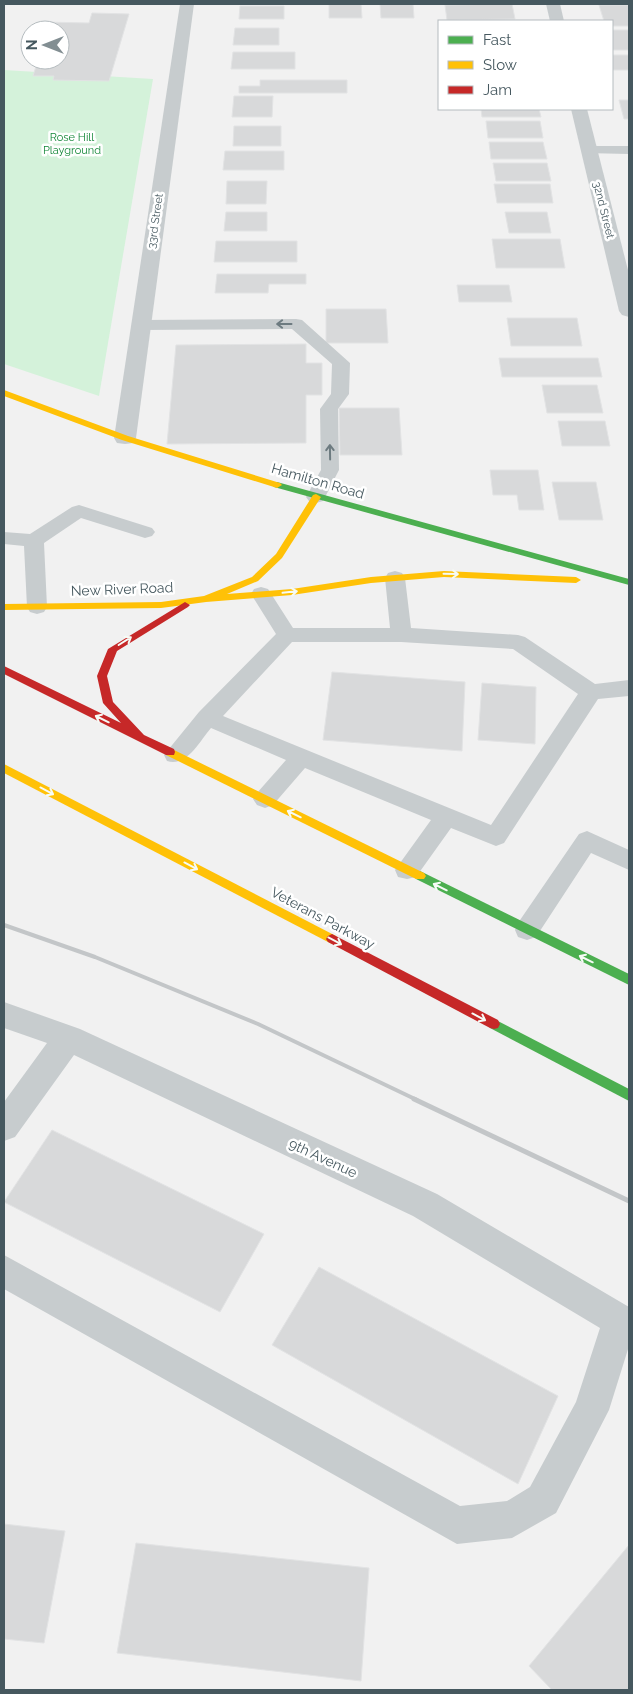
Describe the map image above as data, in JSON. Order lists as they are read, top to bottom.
{
  "streets": {
    "street": [
      "32nd Street",
      "33rd Street",
      "Hamilton Road",
      "New River Road",
      "Veterans Parkway",
      "9th Avenue"
    ]
  },
  "crossings": [
    ["33rd Street", "Hamilton Road"],
    ["Hamilton Road", "New River Road"]
  ],
  "parks": ["Rose Hill Playground"],
  "legend": ["Fast", "Slow", "Jam"],
  "north": "left"
}
